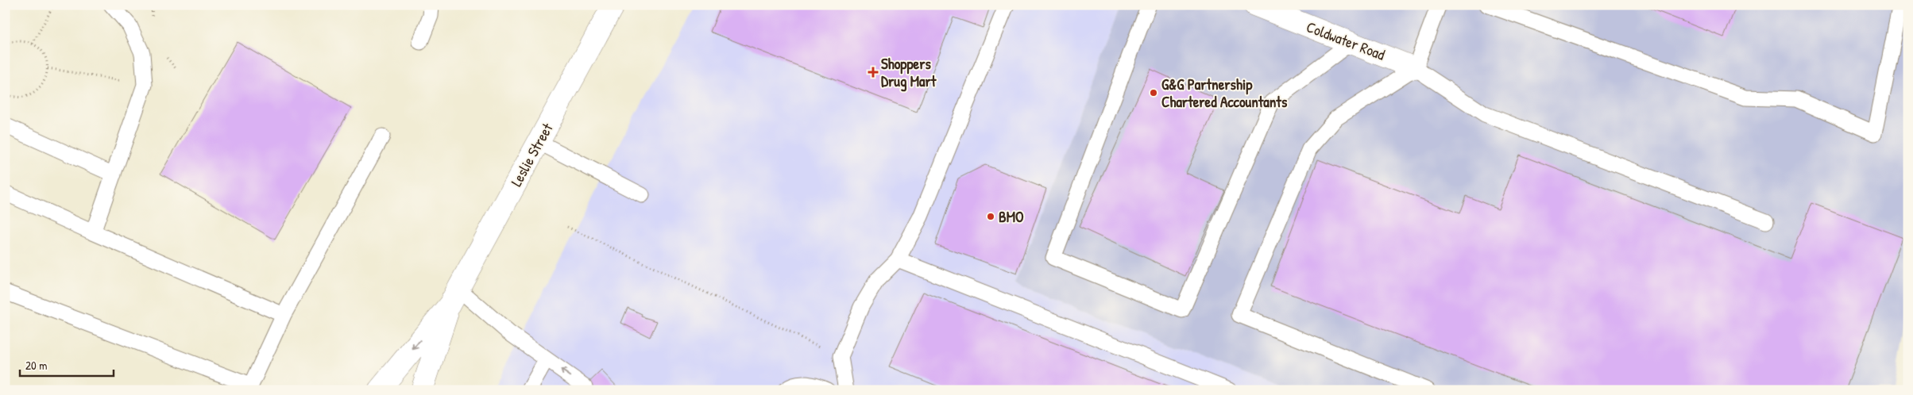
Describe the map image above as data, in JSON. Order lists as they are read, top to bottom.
{
  "streets": {
    "main road": ["Coldwater Road", "Leslie Street"]
  },
  "places": {
    "health": ["Shoppers Drug Mart"],
    "other": ["G&G Partnership Chartered Accountants", "BMO"]
  },
  "scale_bar": "20 m"
}
